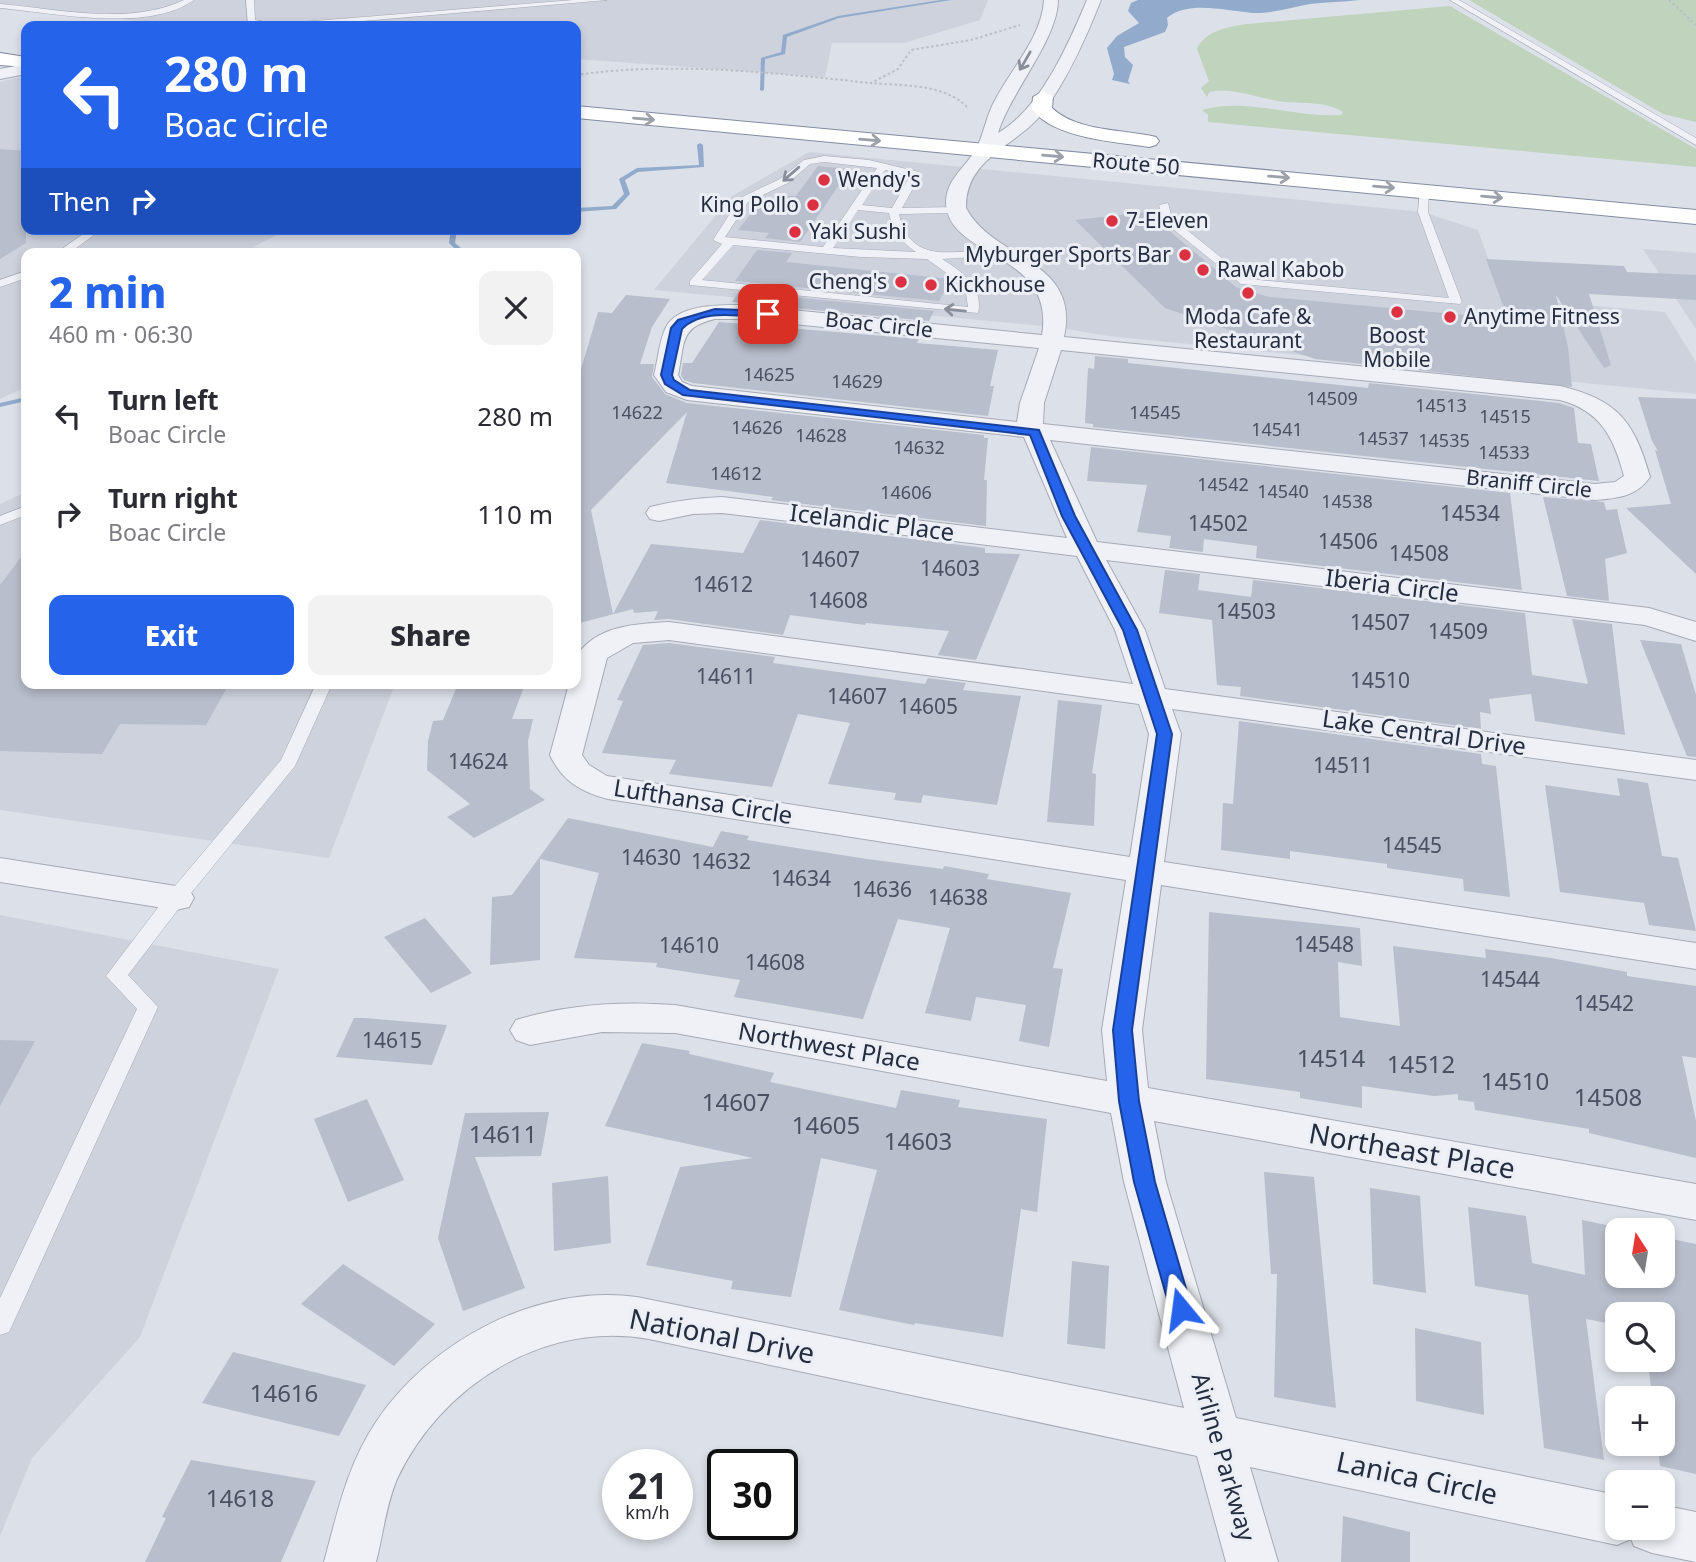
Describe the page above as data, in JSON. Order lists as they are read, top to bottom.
{
  "streets": {
    "highway": ["Route 50"],
    "street": [
      "Boac Circle",
      "Braniff Circle",
      "Icelandic Place",
      "Iberia Circle",
      "Lake Central Drive",
      "Lufthansa Circle",
      "Northwest Place",
      "Northeast Place",
      "National Drive",
      "Airline Parkway",
      "Lanica Circle"
    ]
  },
  "crossings": [
    ["Boac Circle", "Braniff Circle"],
    ["Boac Circle", "Airline Parkway"],
    ["Braniff Circle", "Airline Parkway"],
    ["Icelandic Place", "Iberia Circle"],
    ["Icelandic Place", "Airline Parkway"],
    ["Iberia Circle", "Airline Parkway"],
    ["Lake Central Drive", "Lufthansa Circle"],
    ["Lake Central Drive", "Airline Parkway"],
    ["Lufthansa Circle", "Airline Parkway"],
    ["Northwest Place", "Northeast Place"],
    ["Northwest Place", "Airline Parkway"],
    ["Northeast Place", "Airline Parkway"],
    ["National Drive", "Airline Parkway"],
    ["National Drive", "Lanica Circle"],
    ["Airline Parkway", "Lanica Circle"]
  ],
  "one_way": ["Route 50"],
  "places": [
    "Wendy's",
    "King Pollo",
    "7-Eleven",
    "Yaki Sushi",
    "Myburger Sports Bar",
    "Rawal Kabob",
    "Cheng's",
    "Kickhouse",
    "Moda Cafe & Restaurant",
    "Boost Mobile",
    "Anytime Fitness"
  ],
  "house_numbers": [
    "14625",
    "14629",
    "14509",
    "14513",
    "14622",
    "14545",
    "14515",
    "14626",
    "14541",
    "14628",
    "14537",
    "14535",
    "14632",
    "14533",
    "14612",
    "14542",
    "14540",
    "14606",
    "14538",
    "14534",
    "14502",
    "14506",
    "14508",
    "14607",
    "14603",
    "14612",
    "14608",
    "14503",
    "14507",
    "14509",
    "14611",
    "14510",
    "14607",
    "14605",
    "14624",
    "14511",
    "14545",
    "14630",
    "14632",
    "14634",
    "14636",
    "14638",
    "14548",
    "14610",
    "14608",
    "14544",
    "14542",
    "14615",
    "14514",
    "14512",
    "14510",
    "14508",
    "14607",
    "14605",
    "14611",
    "14603",
    "14616",
    "14618"
  ],
  "north": "top",
  "page": {
    "turn": ["280 m", "Boac Circle"],
    "then": "Then",
    "heading": ["2 min", "460 m · 06:30"],
    "list": [
      {
        "name": "Turn left",
        "note": "Boac Circle",
        "value": "280 m"
      },
      {
        "name": "Turn right",
        "note": "Boac Circle",
        "value": "110 m"
      }
    ],
    "buttons": ["Exit", "Share"],
    "map_buttons": ["+", "−"],
    "speed": "21 km/h",
    "limit": "30"
  }
}
